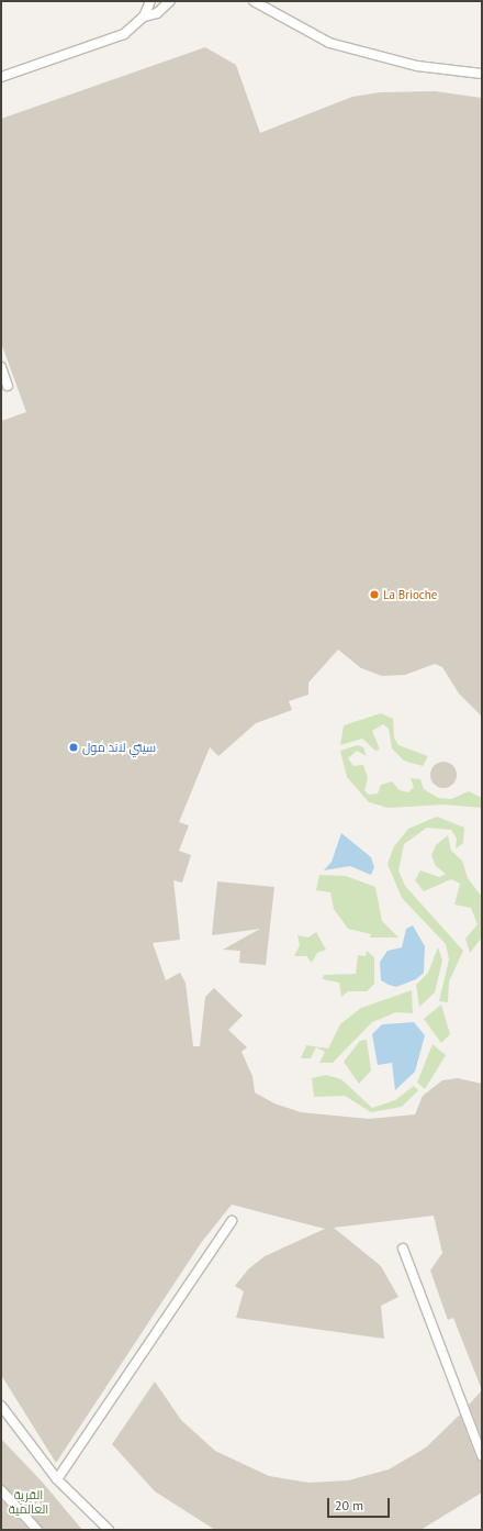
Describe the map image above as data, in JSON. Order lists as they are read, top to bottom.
{
  "parks": ["القرية العالمية"],
  "places": ["La Brioche", "سيتي لاند مول"],
  "scale_bar": "20 m"
}
